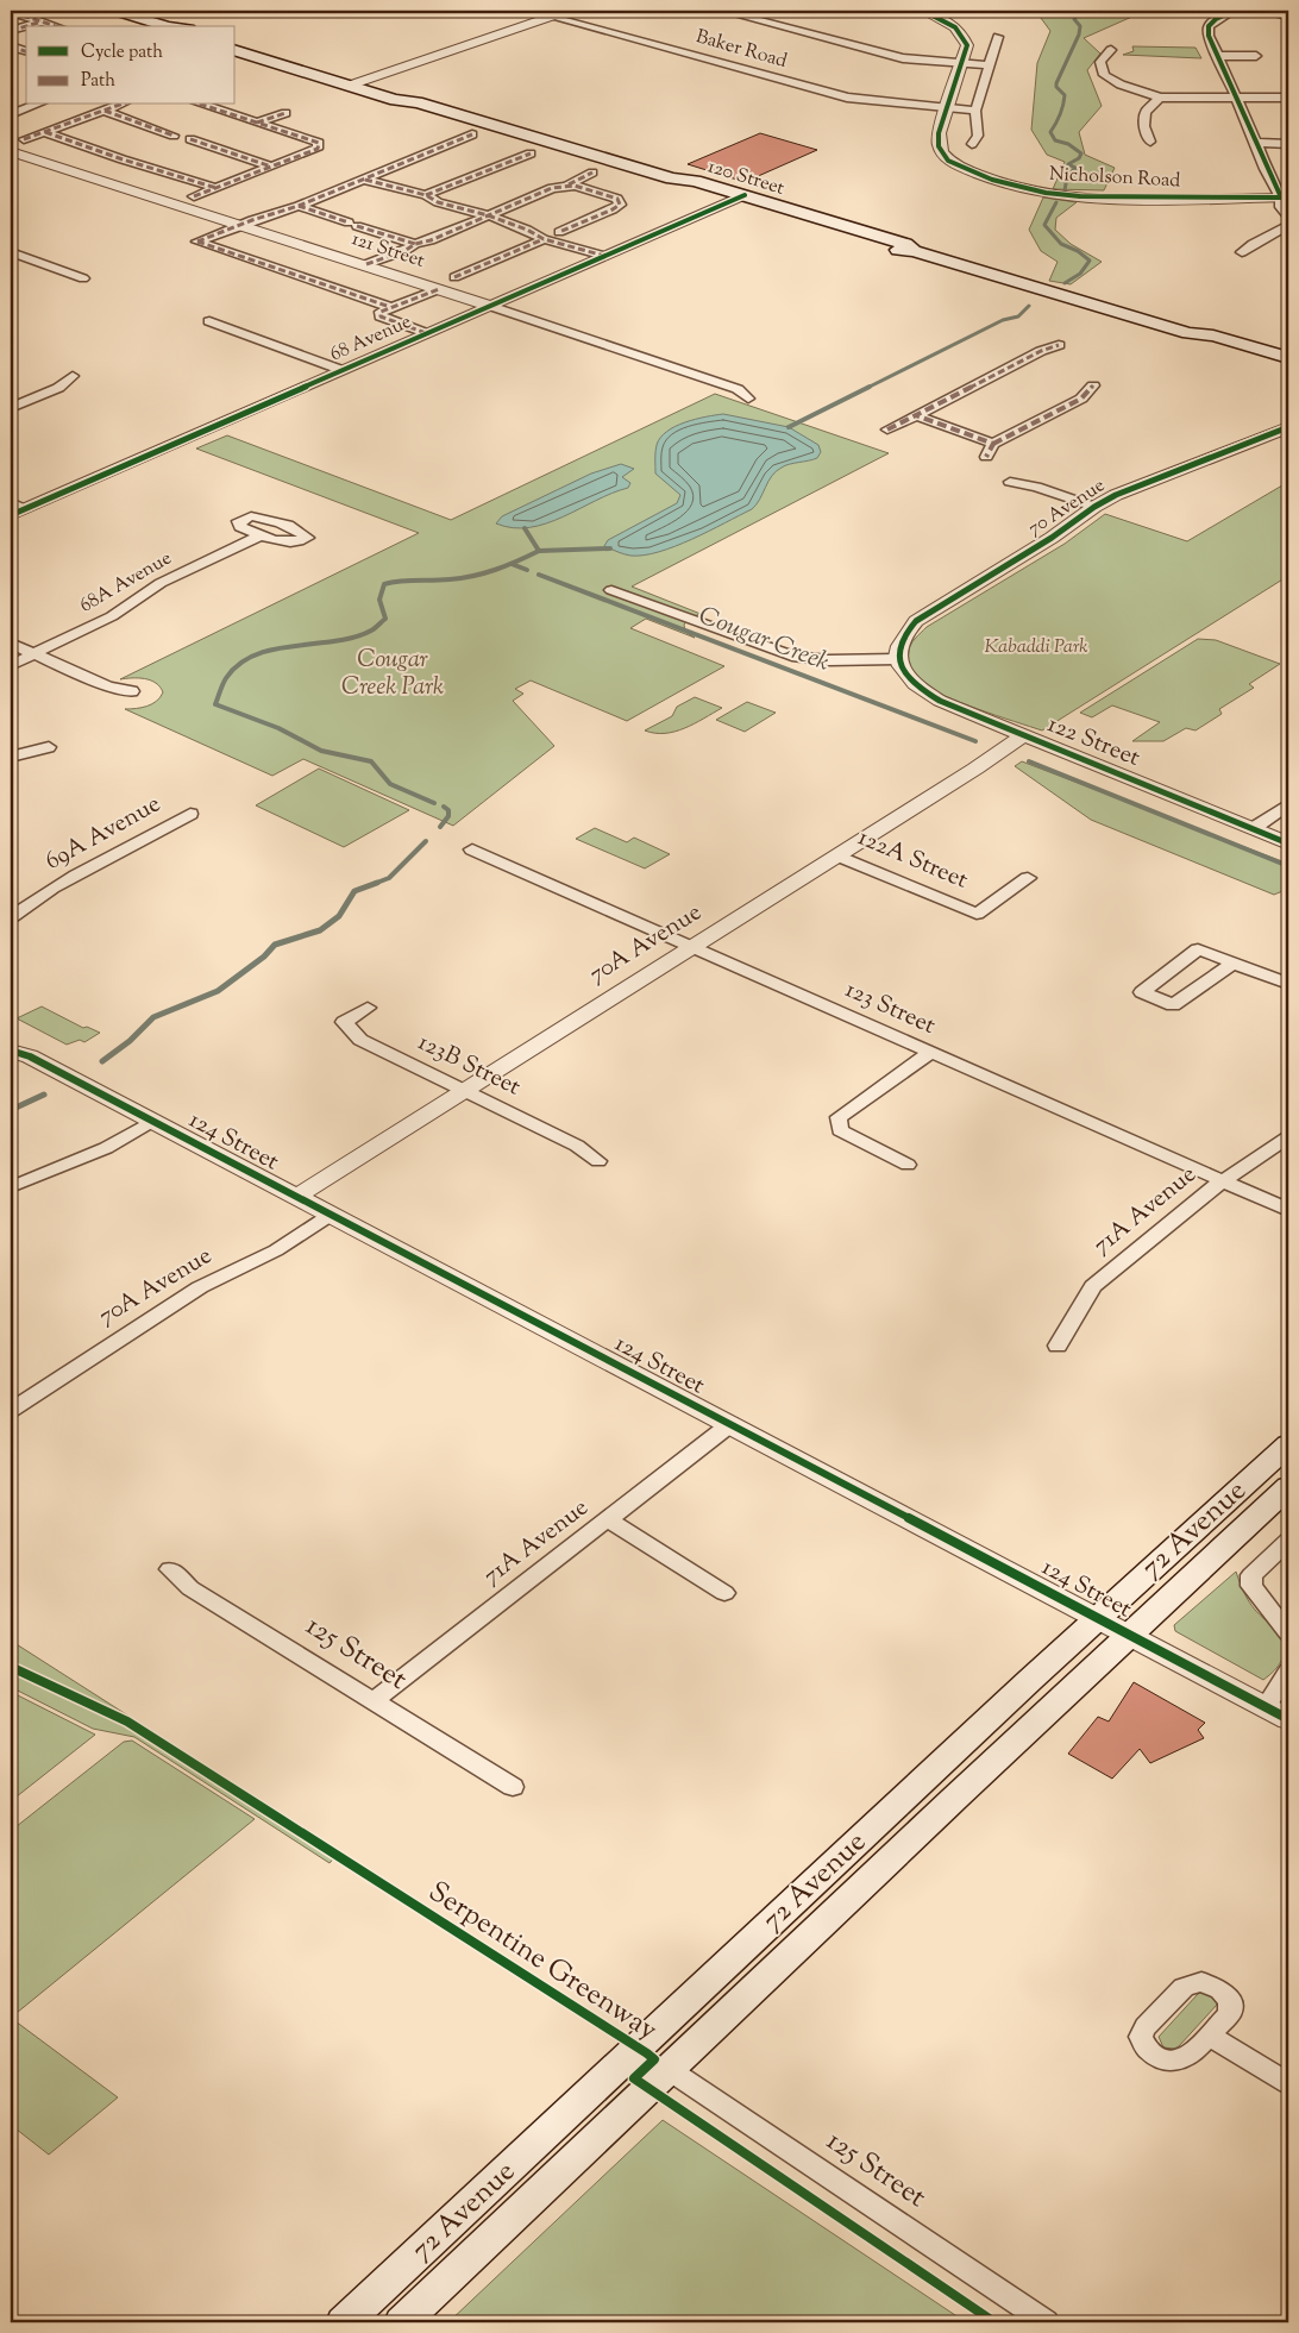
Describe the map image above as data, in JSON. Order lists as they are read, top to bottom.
{
  "streets": {
    "main road": ["120 Street", "72 Avenue"],
    "street": [
      "Baker Road",
      "Nicholson Road",
      "121 Street",
      "68 Avenue",
      "70 Avenue",
      "68A Avenue",
      "122 Street",
      "69A Avenue",
      "122A Street",
      "70A Avenue",
      "123 Street",
      "123B Street",
      "124 Street",
      "71A Avenue",
      "125 Street"
    ],
    "cycle path": ["Serpentine Greenway"]
  },
  "crossings": [
    ["Baker Road", "Nicholson Road"],
    ["120 Street", "68 Avenue"],
    ["121 Street", "68 Avenue"],
    ["70 Avenue", "122 Street"],
    ["122 Street", "70A Avenue"],
    ["122A Street", "70A Avenue"],
    ["70A Avenue", "123 Street"],
    ["70A Avenue", "123B Street"],
    ["70A Avenue", "124 Street"],
    ["123 Street", "71A Avenue"],
    ["124 Street", "71A Avenue"],
    ["124 Street", "72 Avenue"],
    ["71A Avenue", "125 Street"],
    ["72 Avenue", "125 Street"]
  ],
  "water": ["Cougar Creek"],
  "parks": ["Kabaddi Park", "Cougar Creek Park"],
  "legend": ["Cycle path", "Path"]
}
